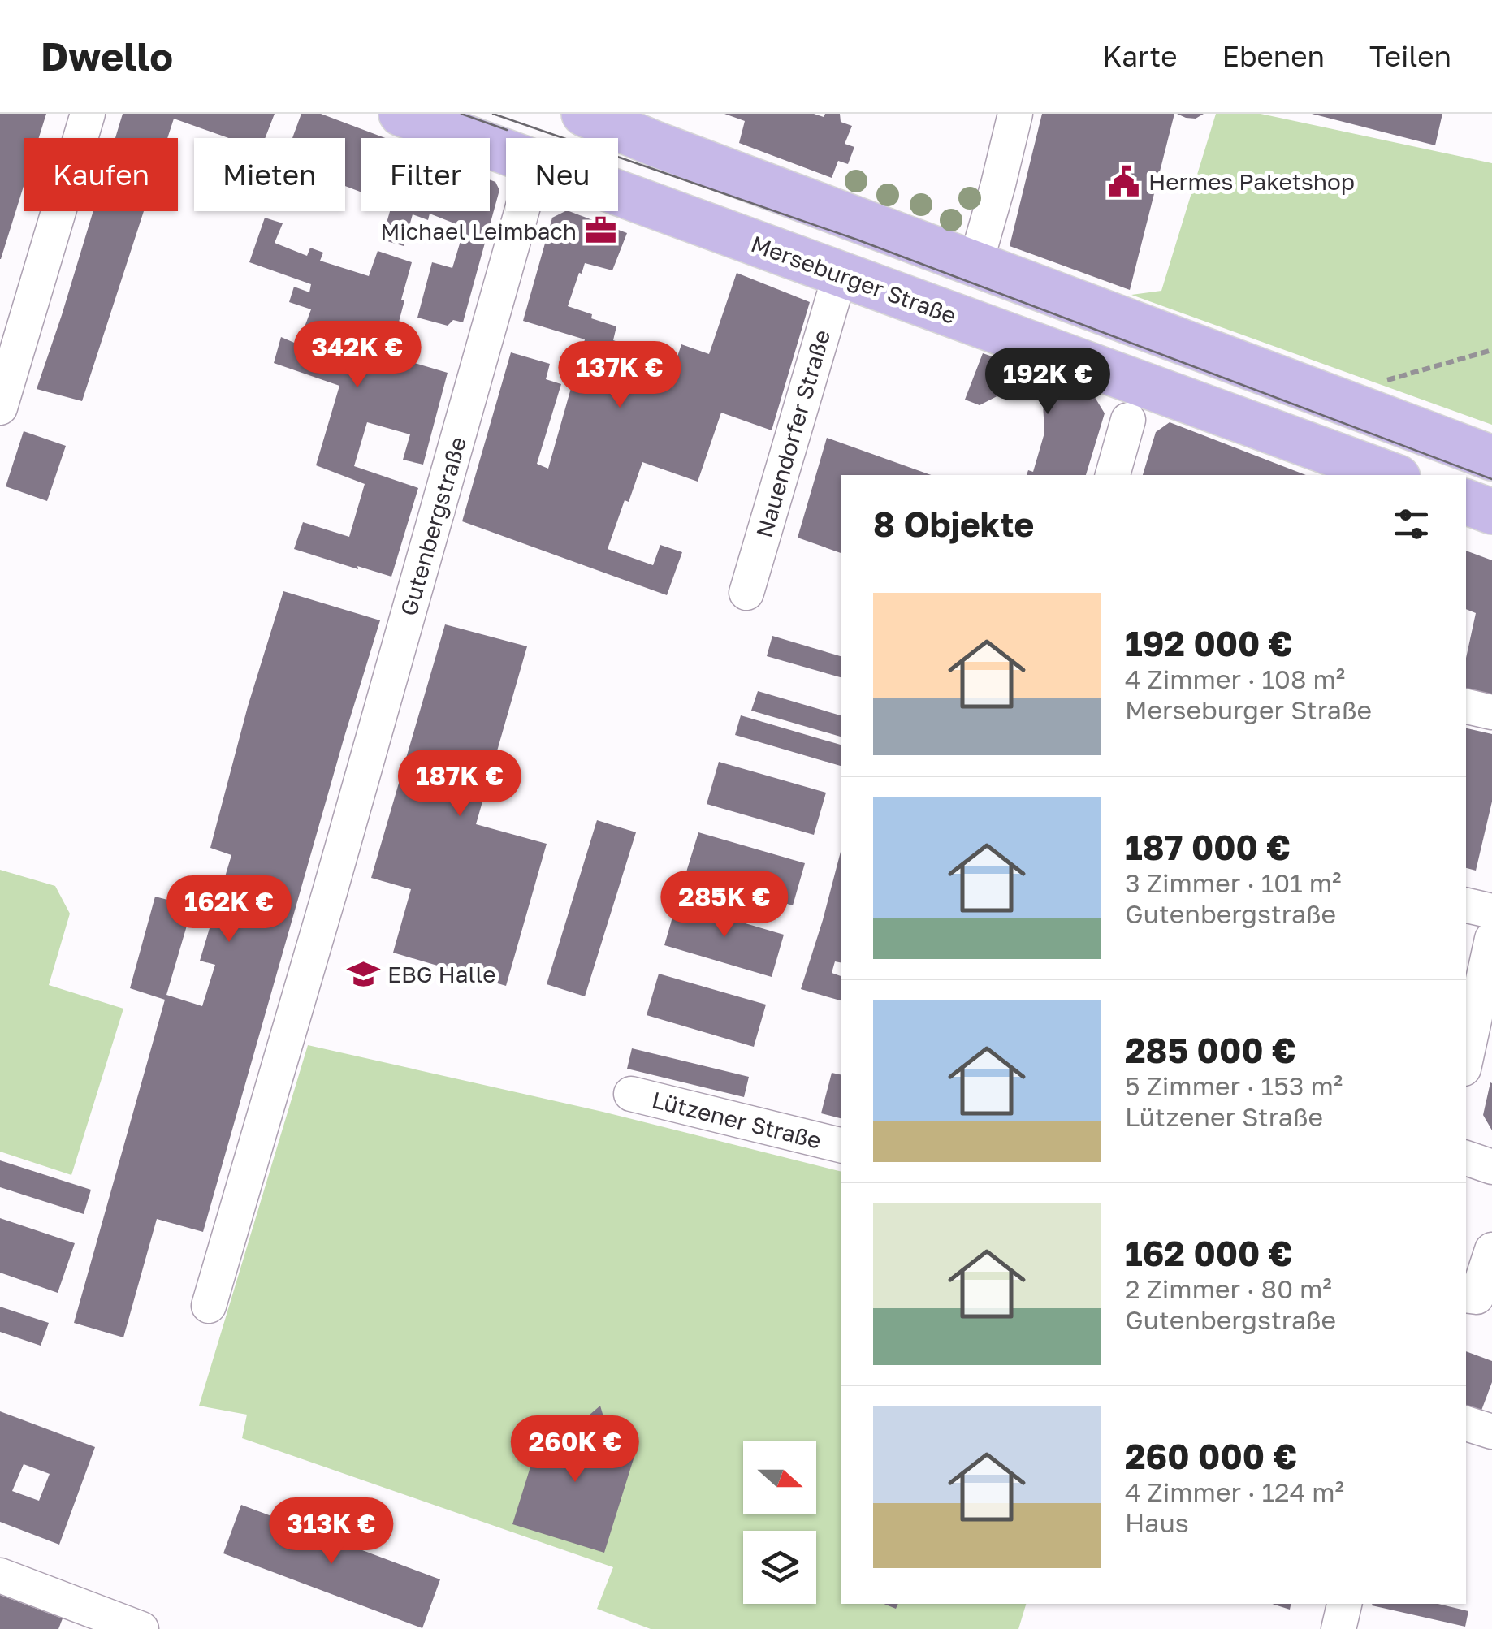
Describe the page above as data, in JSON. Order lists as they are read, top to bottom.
{
  "streets": {
    "main road": ["Merseburger Straße"],
    "street": ["Nauendorfer Straße", "Gutenbergstraße", "Lützener Straße"]
  },
  "crossings": [
    ["Merseburger Straße", "Nauendorfer Straße"]
  ],
  "places": {
    "public building": ["Hermes Paketshop"],
    "office": ["Michael Leimbach"],
    "school or university": ["EBG Halle"]
  },
  "north": "right",
  "page": {
    "header": "Dwello",
    "nav": ["Karte", "Ebenen", "Teilen"],
    "chip": [
      "Kaufen",
      "Mieten",
      "Filter",
      "Neu"
    ],
    "price": [
      "342K €",
      "137K €",
      "192K €",
      "187K €",
      "285K €",
      "162K €",
      "260K €",
      "313K €"
    ],
    "heading": "8 Objekte",
    "list": [
      {
        "name": "192 000 €",
        "note": "4 Zimmer · 108 m² · Merseburger Straße"
      },
      {
        "name": "187 000 €",
        "note": "3 Zimmer · 101 m² · Gutenbergstraße"
      },
      {
        "name": "285 000 €",
        "note": "5 Zimmer · 153 m² · Lützener Straße"
      },
      {
        "name": "162 000 €",
        "note": "2 Zimmer · 80 m² · Gutenbergstraße"
      },
      {
        "name": "260 000 €",
        "note": "4 Zimmer · 124 m² · Haus"
      }
    ]
  }
}
